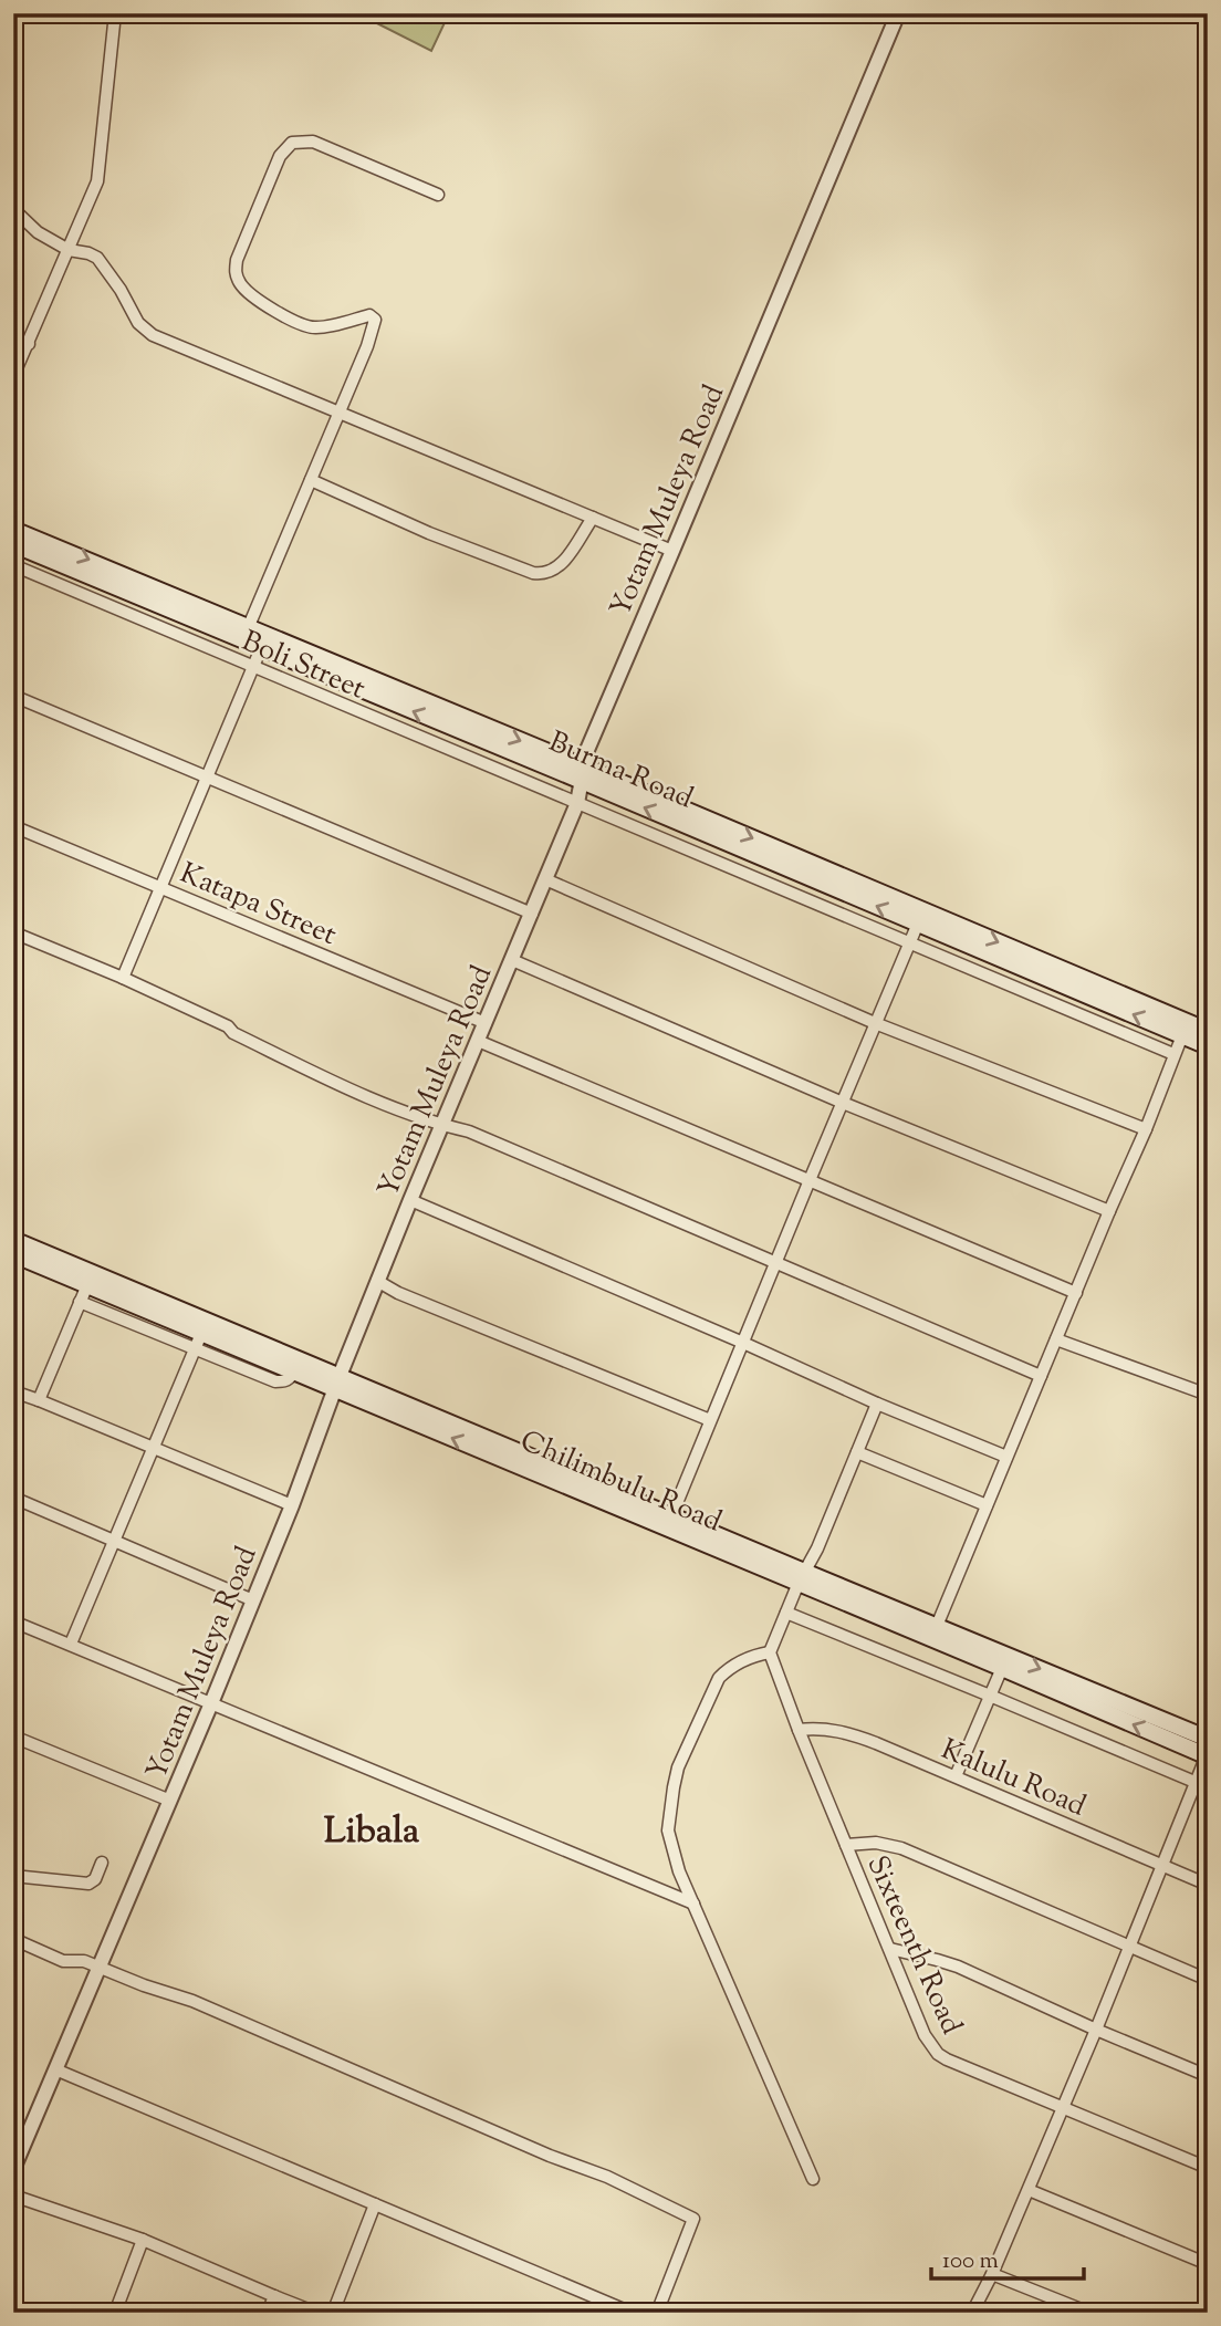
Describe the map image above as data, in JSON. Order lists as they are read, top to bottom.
{
  "streets": {
    "main road": ["Burma Road", "Chilimbulu Road"],
    "street": [
      "Yotam Muleya Road",
      "Boli Street",
      "Katapa Street",
      "Kalulu Road",
      "Sixteenth Road"
    ]
  },
  "crossings": [
    ["Yotam Muleya Road", "Boli Street"],
    ["Yotam Muleya Road", "Burma Road"],
    ["Yotam Muleya Road", "Katapa Street"],
    ["Yotam Muleya Road", "Chilimbulu Road"],
    ["Kalulu Road", "Sixteenth Road"]
  ],
  "districts": ["Libala"],
  "scale_bar": "100 m"
}
